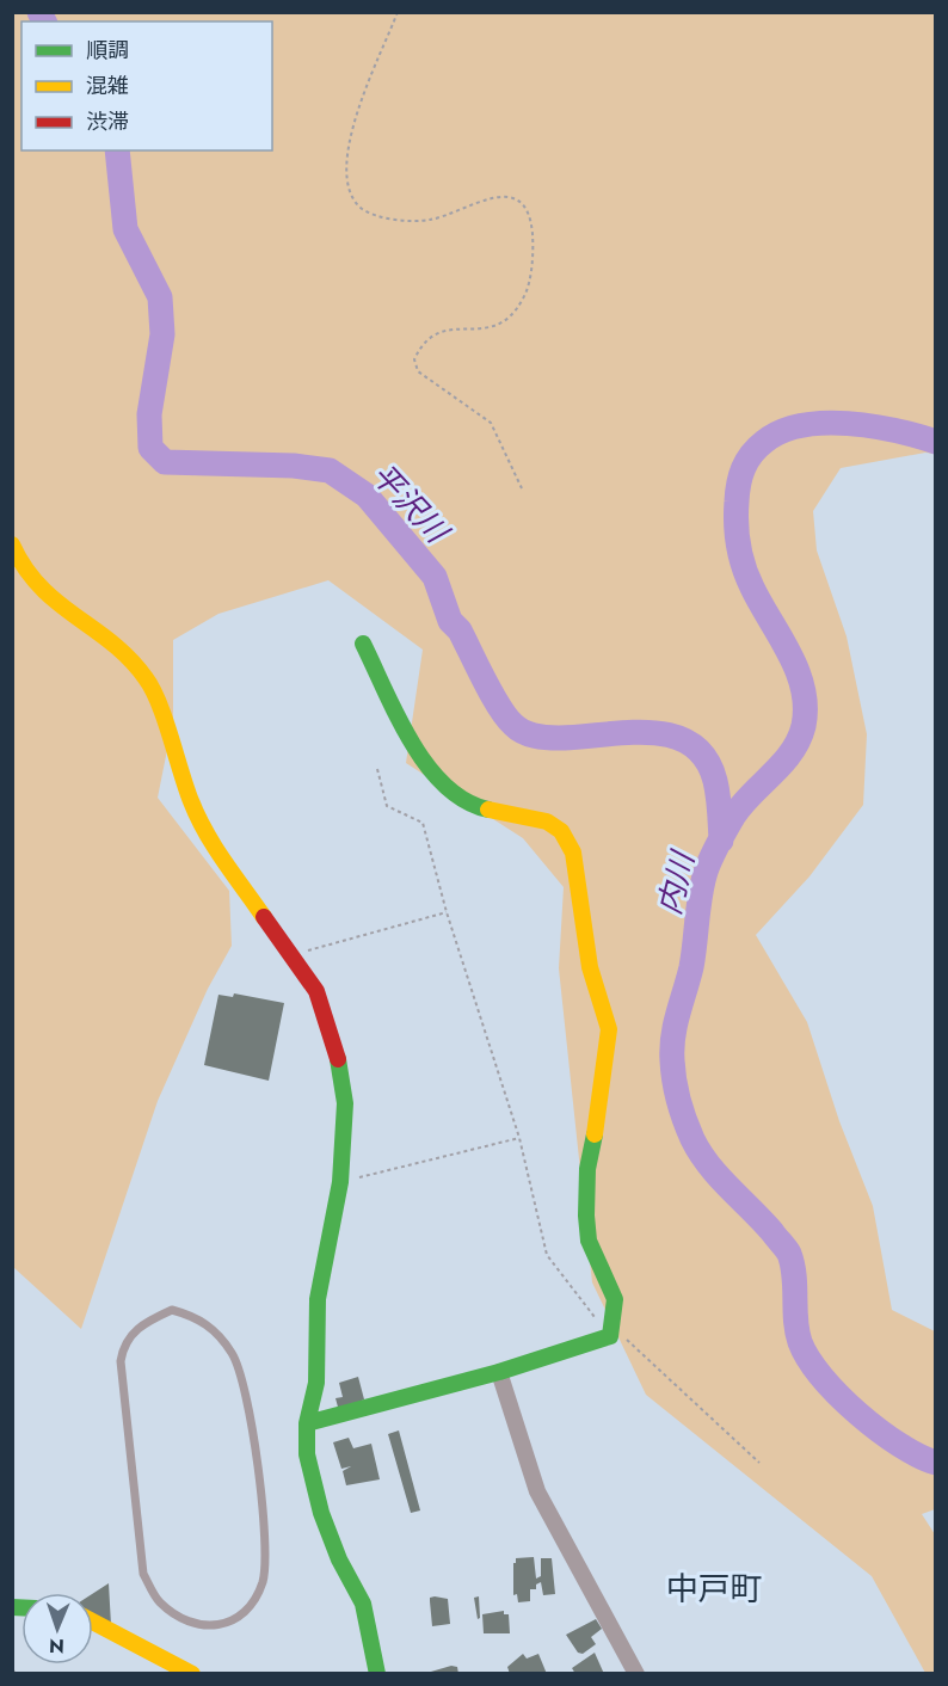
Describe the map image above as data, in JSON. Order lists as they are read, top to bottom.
{
  "districts": ["中戸町"],
  "water": ["平沢川", "内川"],
  "legend": ["順調", "混雑", "渋滞"],
  "north": "bottom"
}
